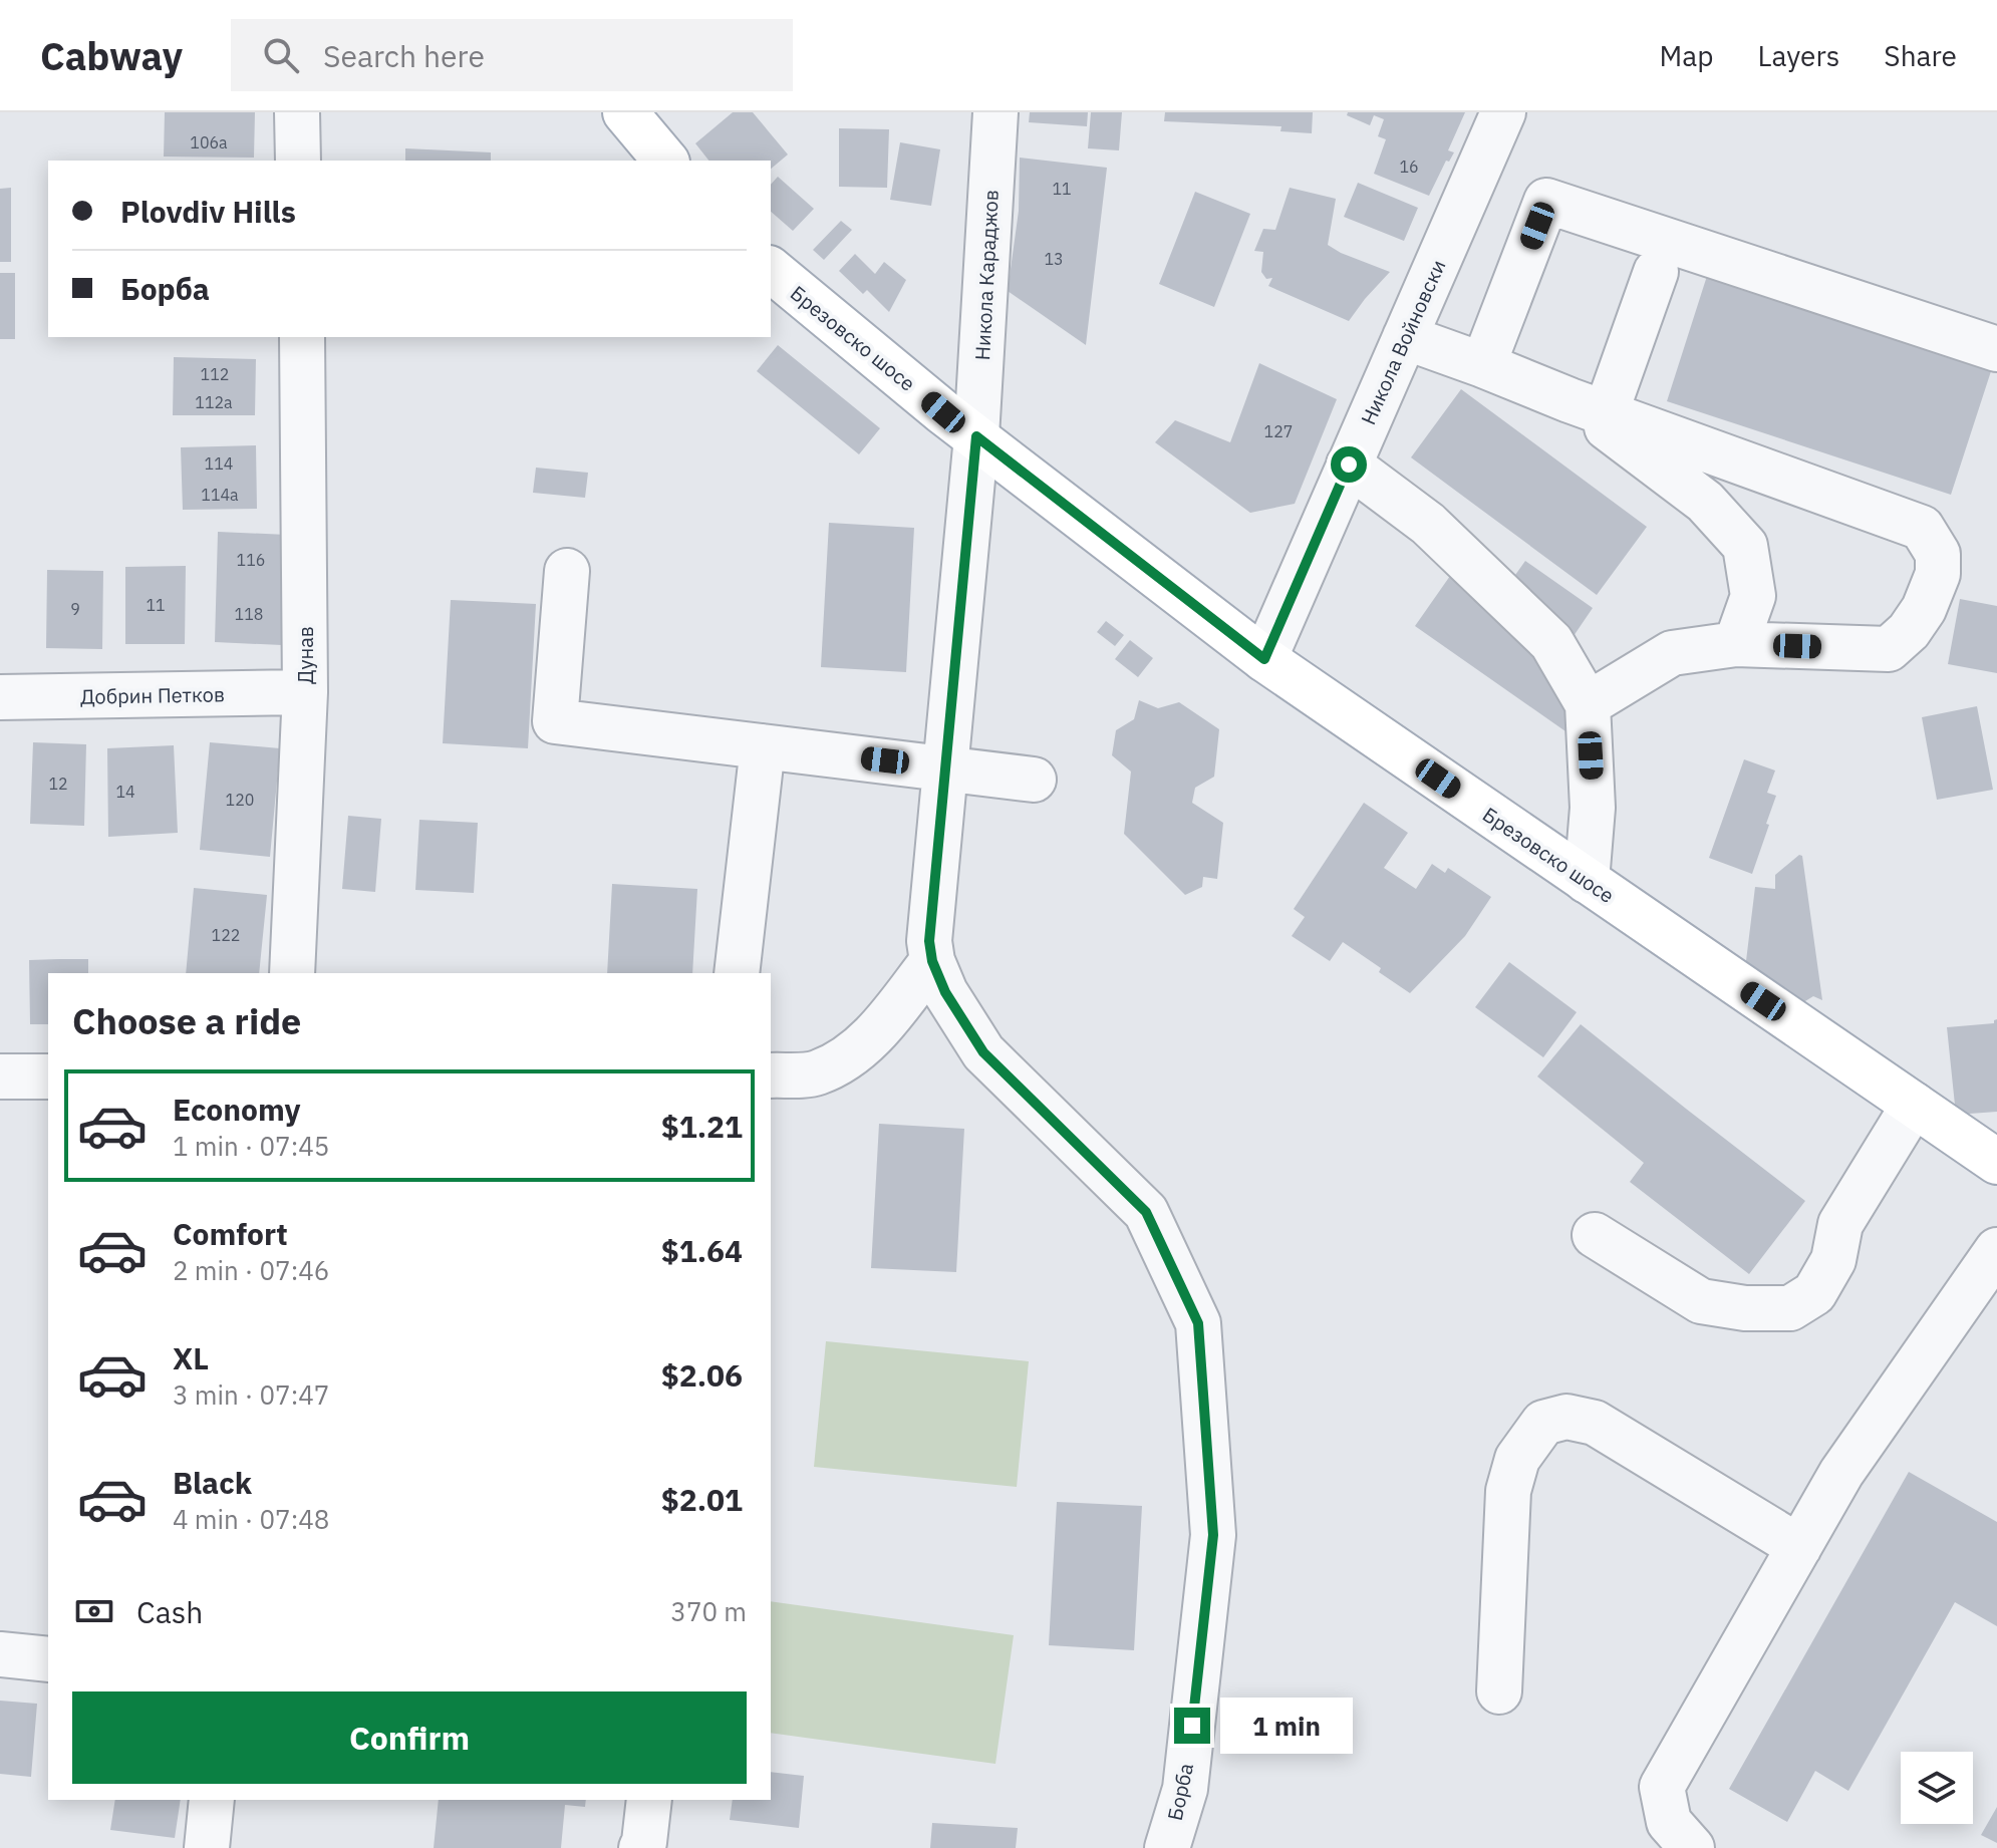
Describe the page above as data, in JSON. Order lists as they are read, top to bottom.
{
  "streets": {
    "main road": ["Брезовско шосе"],
    "street": [
      "Никола Караджов",
      "Никола Войновски",
      "Дунав",
      "Добрин Петков",
      "Борба"
    ]
  },
  "crossings": [
    ["Никола Караджов", "Брезовско шосе"],
    ["Никола Караджов", "Борба"],
    ["Брезовско шосе", "Никола Войновски"],
    ["Брезовско шосе", "Борба"],
    ["Дунав", "Добрин Петков"]
  ],
  "house_numbers": [
    "106a",
    "16",
    "11",
    "13",
    "112",
    "112a",
    "127",
    "114",
    "114a",
    "116",
    "11",
    "9",
    "118",
    "12",
    "14",
    "120",
    "122"
  ],
  "page": {
    "header": "Cabway",
    "search": "Search here",
    "nav": ["Map", "Layers", "Share"],
    "banner": ["Plovdiv Hills", "Борба"],
    "heading": "Choose a ride",
    "list": [
      {
        "name": "Economy",
        "note": "1 min · 07:45",
        "value": "$1.21"
      },
      {
        "name": "Comfort",
        "note": "2 min · 07:46",
        "value": "$1.64"
      },
      {
        "name": "XL",
        "note": "3 min · 07:47",
        "value": "$2.06"
      },
      {
        "name": "Black",
        "note": "4 min · 07:48",
        "value": "$2.01"
      }
    ],
    "pay": ["Cash", "370 m"],
    "buttons": "Confirm",
    "bubble": "1 min"
  }
}
